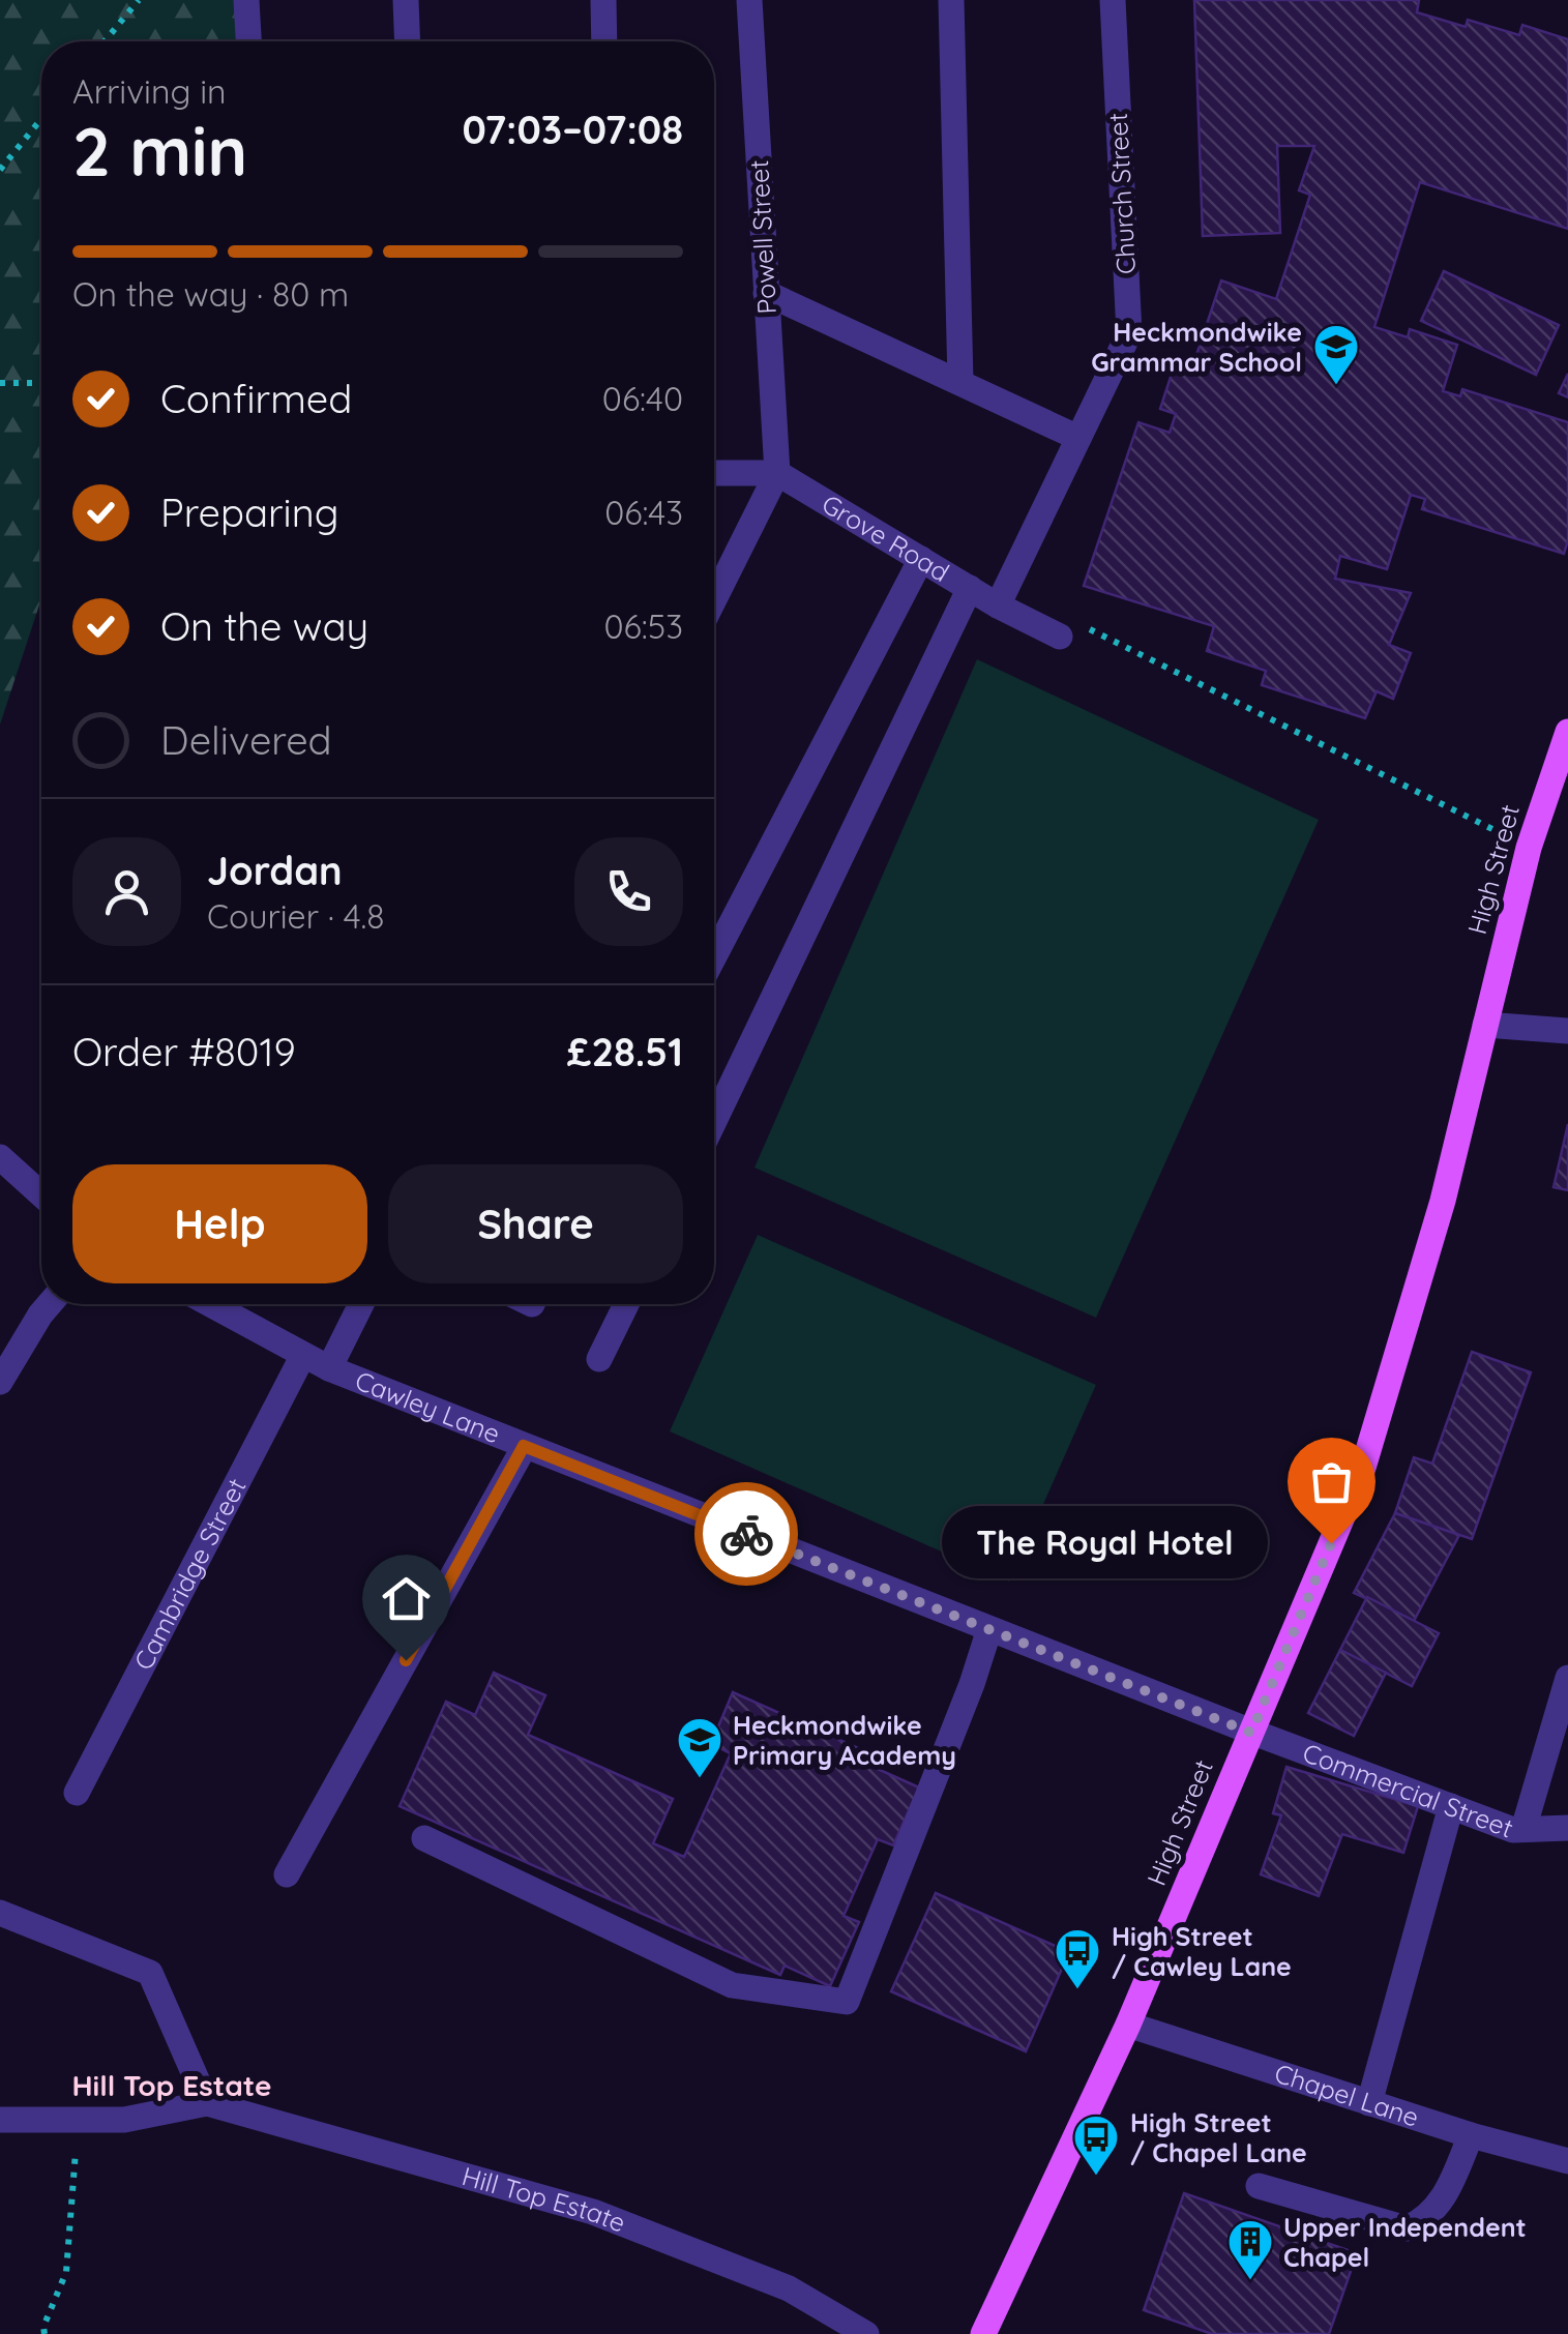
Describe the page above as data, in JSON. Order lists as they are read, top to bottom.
{
  "streets": {
    "main road": ["High Street"],
    "street": [
      "Church Street",
      "Powell Street",
      "Grove Road",
      "Cawley Lane",
      "Cambridge Street",
      "Commercial Street",
      "Chapel Lane",
      "Hill Top Estate"
    ]
  },
  "crossings": [
    ["Church Street", "Grove Road"],
    ["Powell Street", "Grove Road"],
    ["High Street", "Cawley Lane"],
    ["High Street", "Commercial Street"],
    ["High Street", "Chapel Lane"],
    ["Cawley Lane", "Cambridge Street"],
    ["Cawley Lane", "Commercial Street"]
  ],
  "districts": ["Hill Top Estate"],
  "places": {
    "school or university": ["Heckmondwike Grammar School", "Heckmondwike Primary Academy"],
    "other": ["The Royal Hotel"],
    "bus stop": ["High Street / Cawley Lane", "High Street / Chapel Lane"],
    "building": ["Upper Independent Chapel"]
  },
  "page": {
    "heading": ["2 min", "Arriving in", "07:03–07:08"],
    "panel": [
      "Jordan",
      "Courier · 4.8",
      "Order #8019",
      "£28.51"
    ],
    "bar": "On the way · 80 m",
    "list": [
      ["Confirmed", "06:40"],
      ["Preparing", "06:43"],
      ["On the way", "06:53"],
      "Delivered"
    ],
    "buttons": ["Help", "Share"],
    "bubble": "The Royal Hotel"
  }
}
